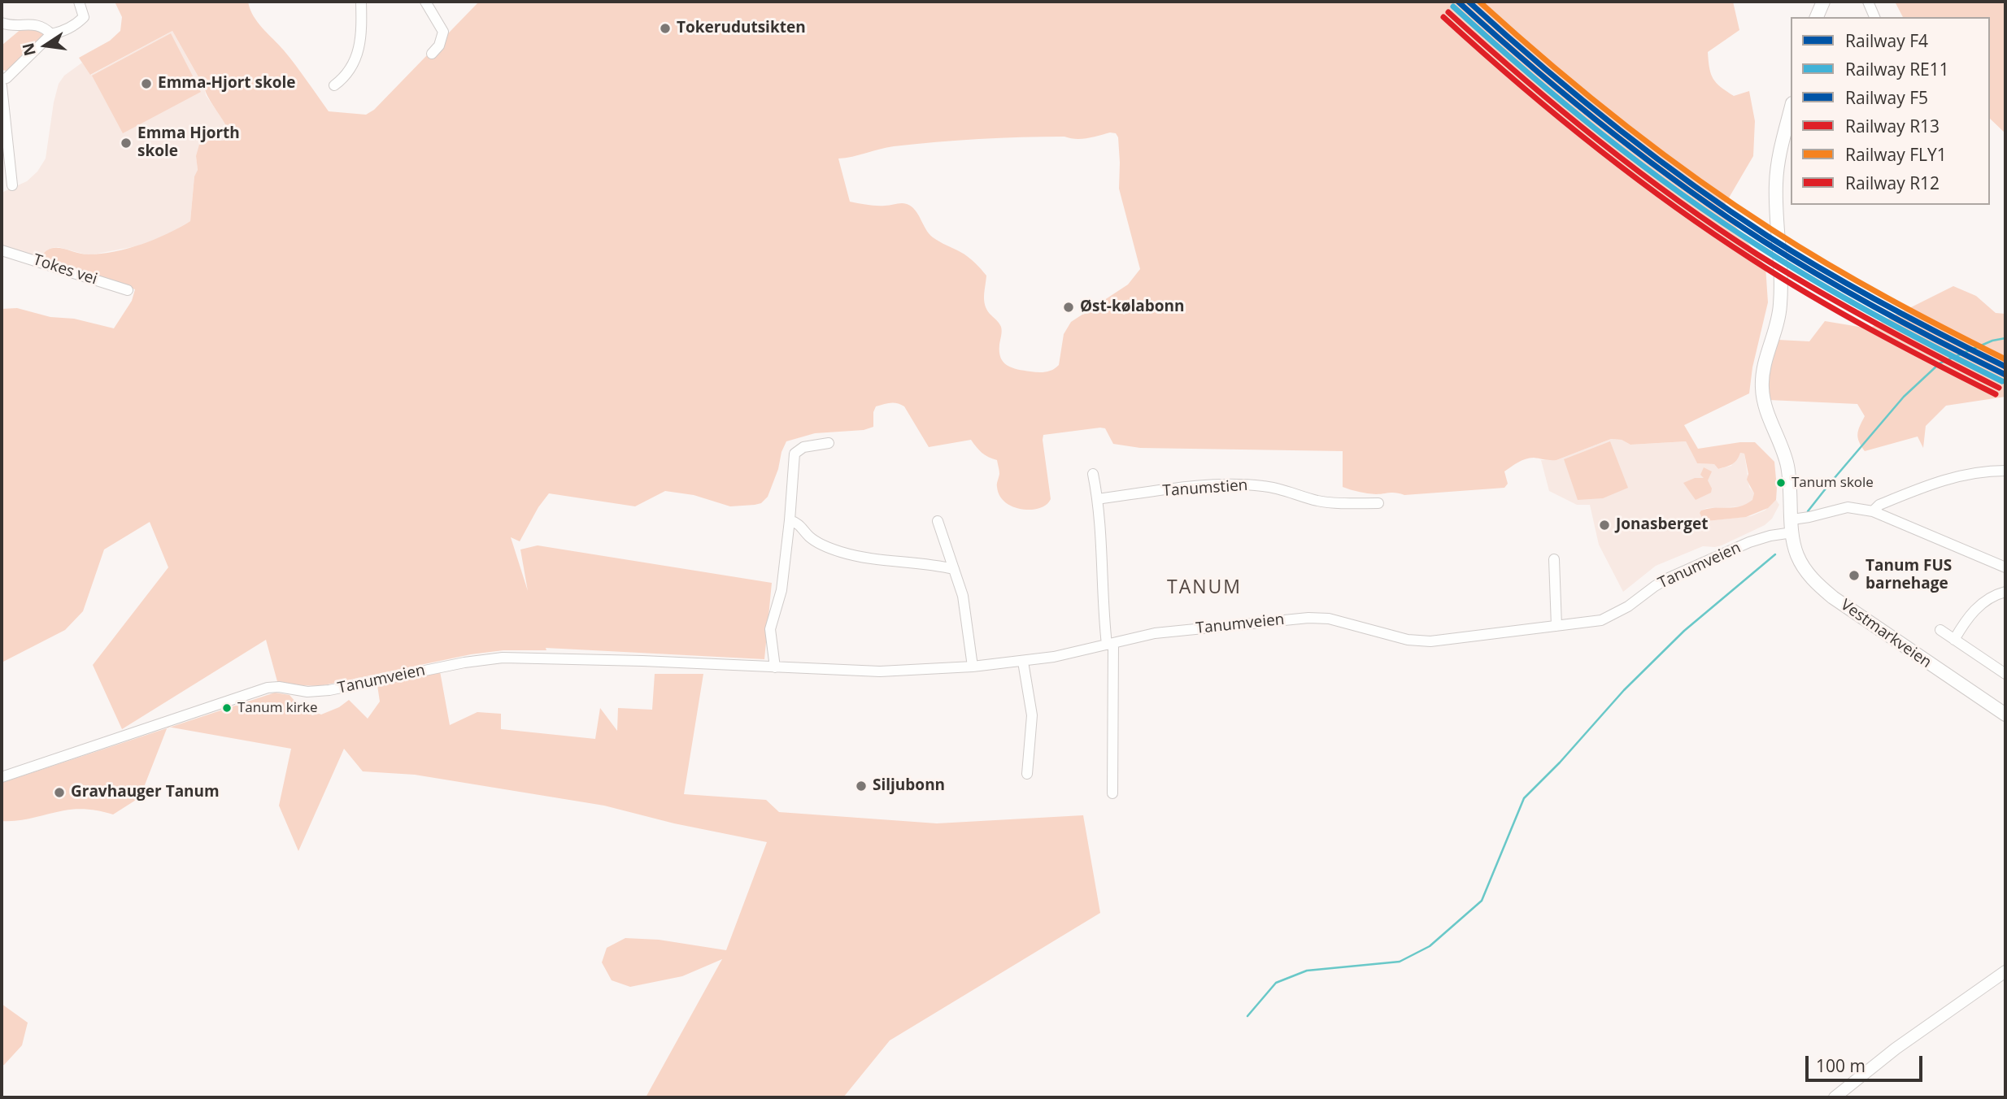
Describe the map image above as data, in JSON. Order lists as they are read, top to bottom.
{
  "streets": {
    "main road": ["Vestmarkveien"],
    "street": ["Tokes vei", "Tanumstien", "Tanumveien"]
  },
  "crossings": [
    ["Tanumveien", "Vestmarkveien"]
  ],
  "districts": ["TANUM"],
  "places": [
    "Tokerudutsikten",
    "Emma-Hjort skole",
    "Emma Hjorth skole",
    "Øst-kølabonn",
    "Tanum skole",
    "Jonasberget",
    "Tanum FUS barnehage",
    "Tanum kirke",
    "Siljubonn",
    "Gravhauger Tanum"
  ],
  "lines": [
    "rail line F4",
    "rail line F5",
    "rail line FLY1",
    "rail line RE11",
    "rail line R13",
    "rail line R12"
  ],
  "legend": [
    "Railway F4",
    "Railway RE11",
    "Railway F5",
    "Railway R13",
    "Railway FLY1",
    "Railway R12"
  ],
  "scale_bar": "100 m",
  "north": "left"
}
